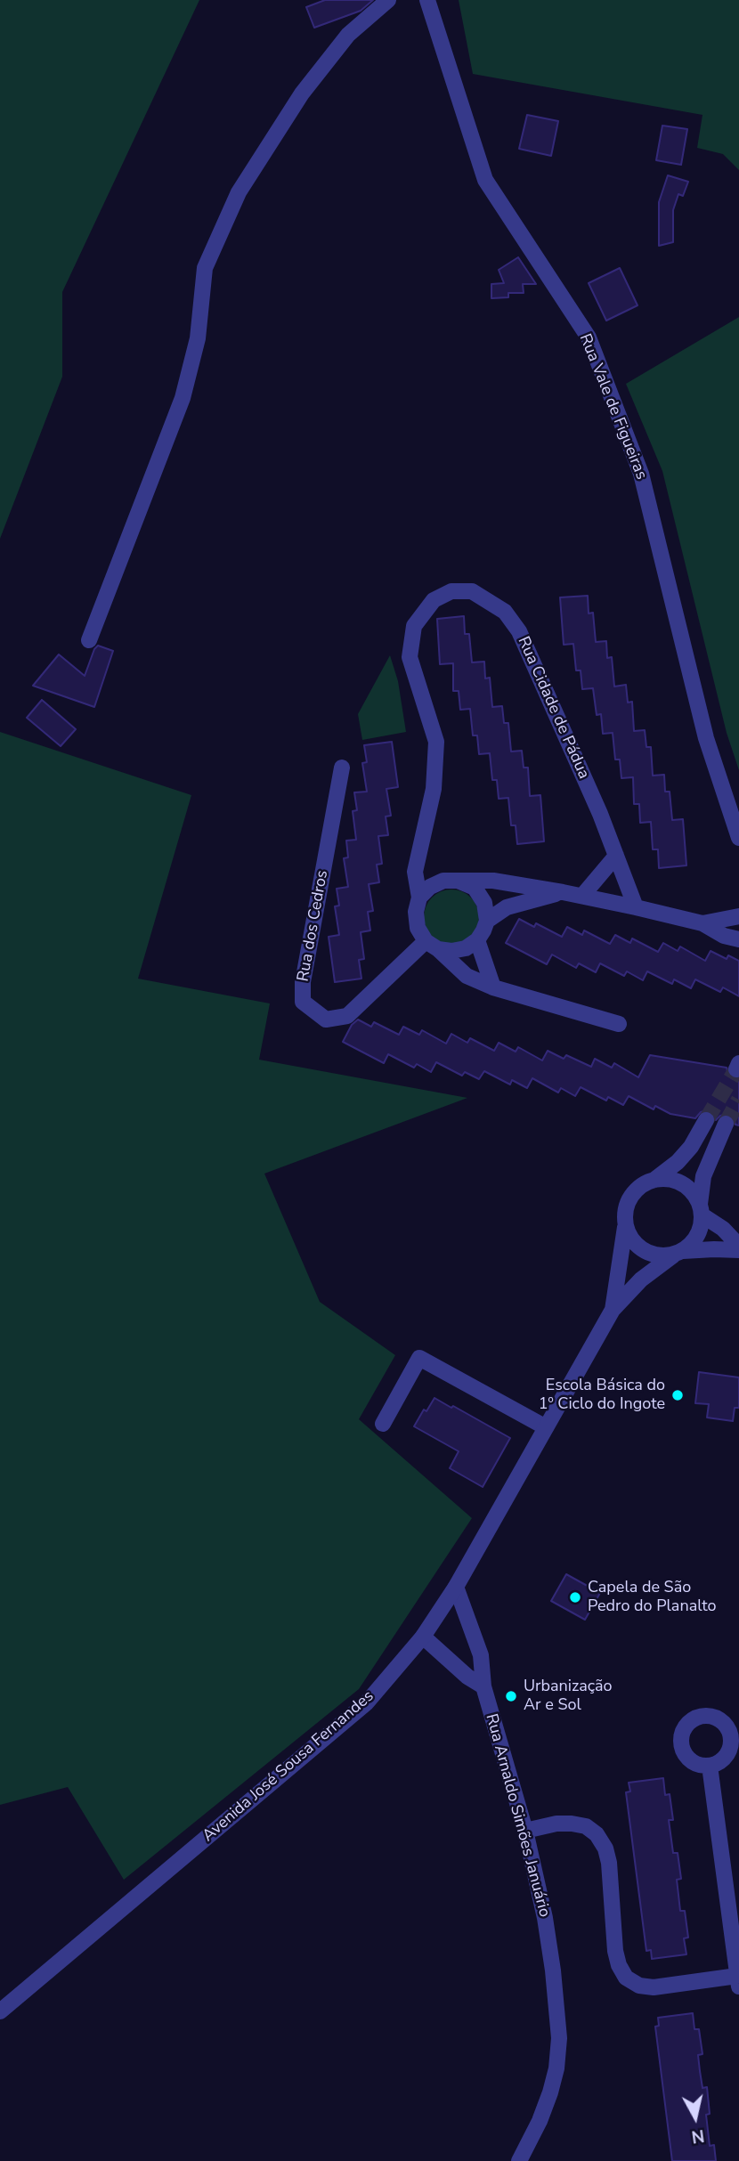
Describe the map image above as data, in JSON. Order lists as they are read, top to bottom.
{
  "streets": {
    "street": [
      "Rua Vale de Figueiras",
      "Rua Cidade de Pádua",
      "Rua dos Cedros",
      "Avenida José Sousa Fernandes",
      "Rua Arnaldo Simões Januário"
    ]
  },
  "crossings": [
    ["Rua Cidade de Pádua", "Rua dos Cedros"],
    ["Avenida José Sousa Fernandes", "Rua Arnaldo Simões Januário"]
  ],
  "places": ["Escola Básica do 1º Ciclo do Ingote", "Capela de São Pedro do Planalto", "Urbanização Ar e Sol"],
  "north": "bottom"
}
